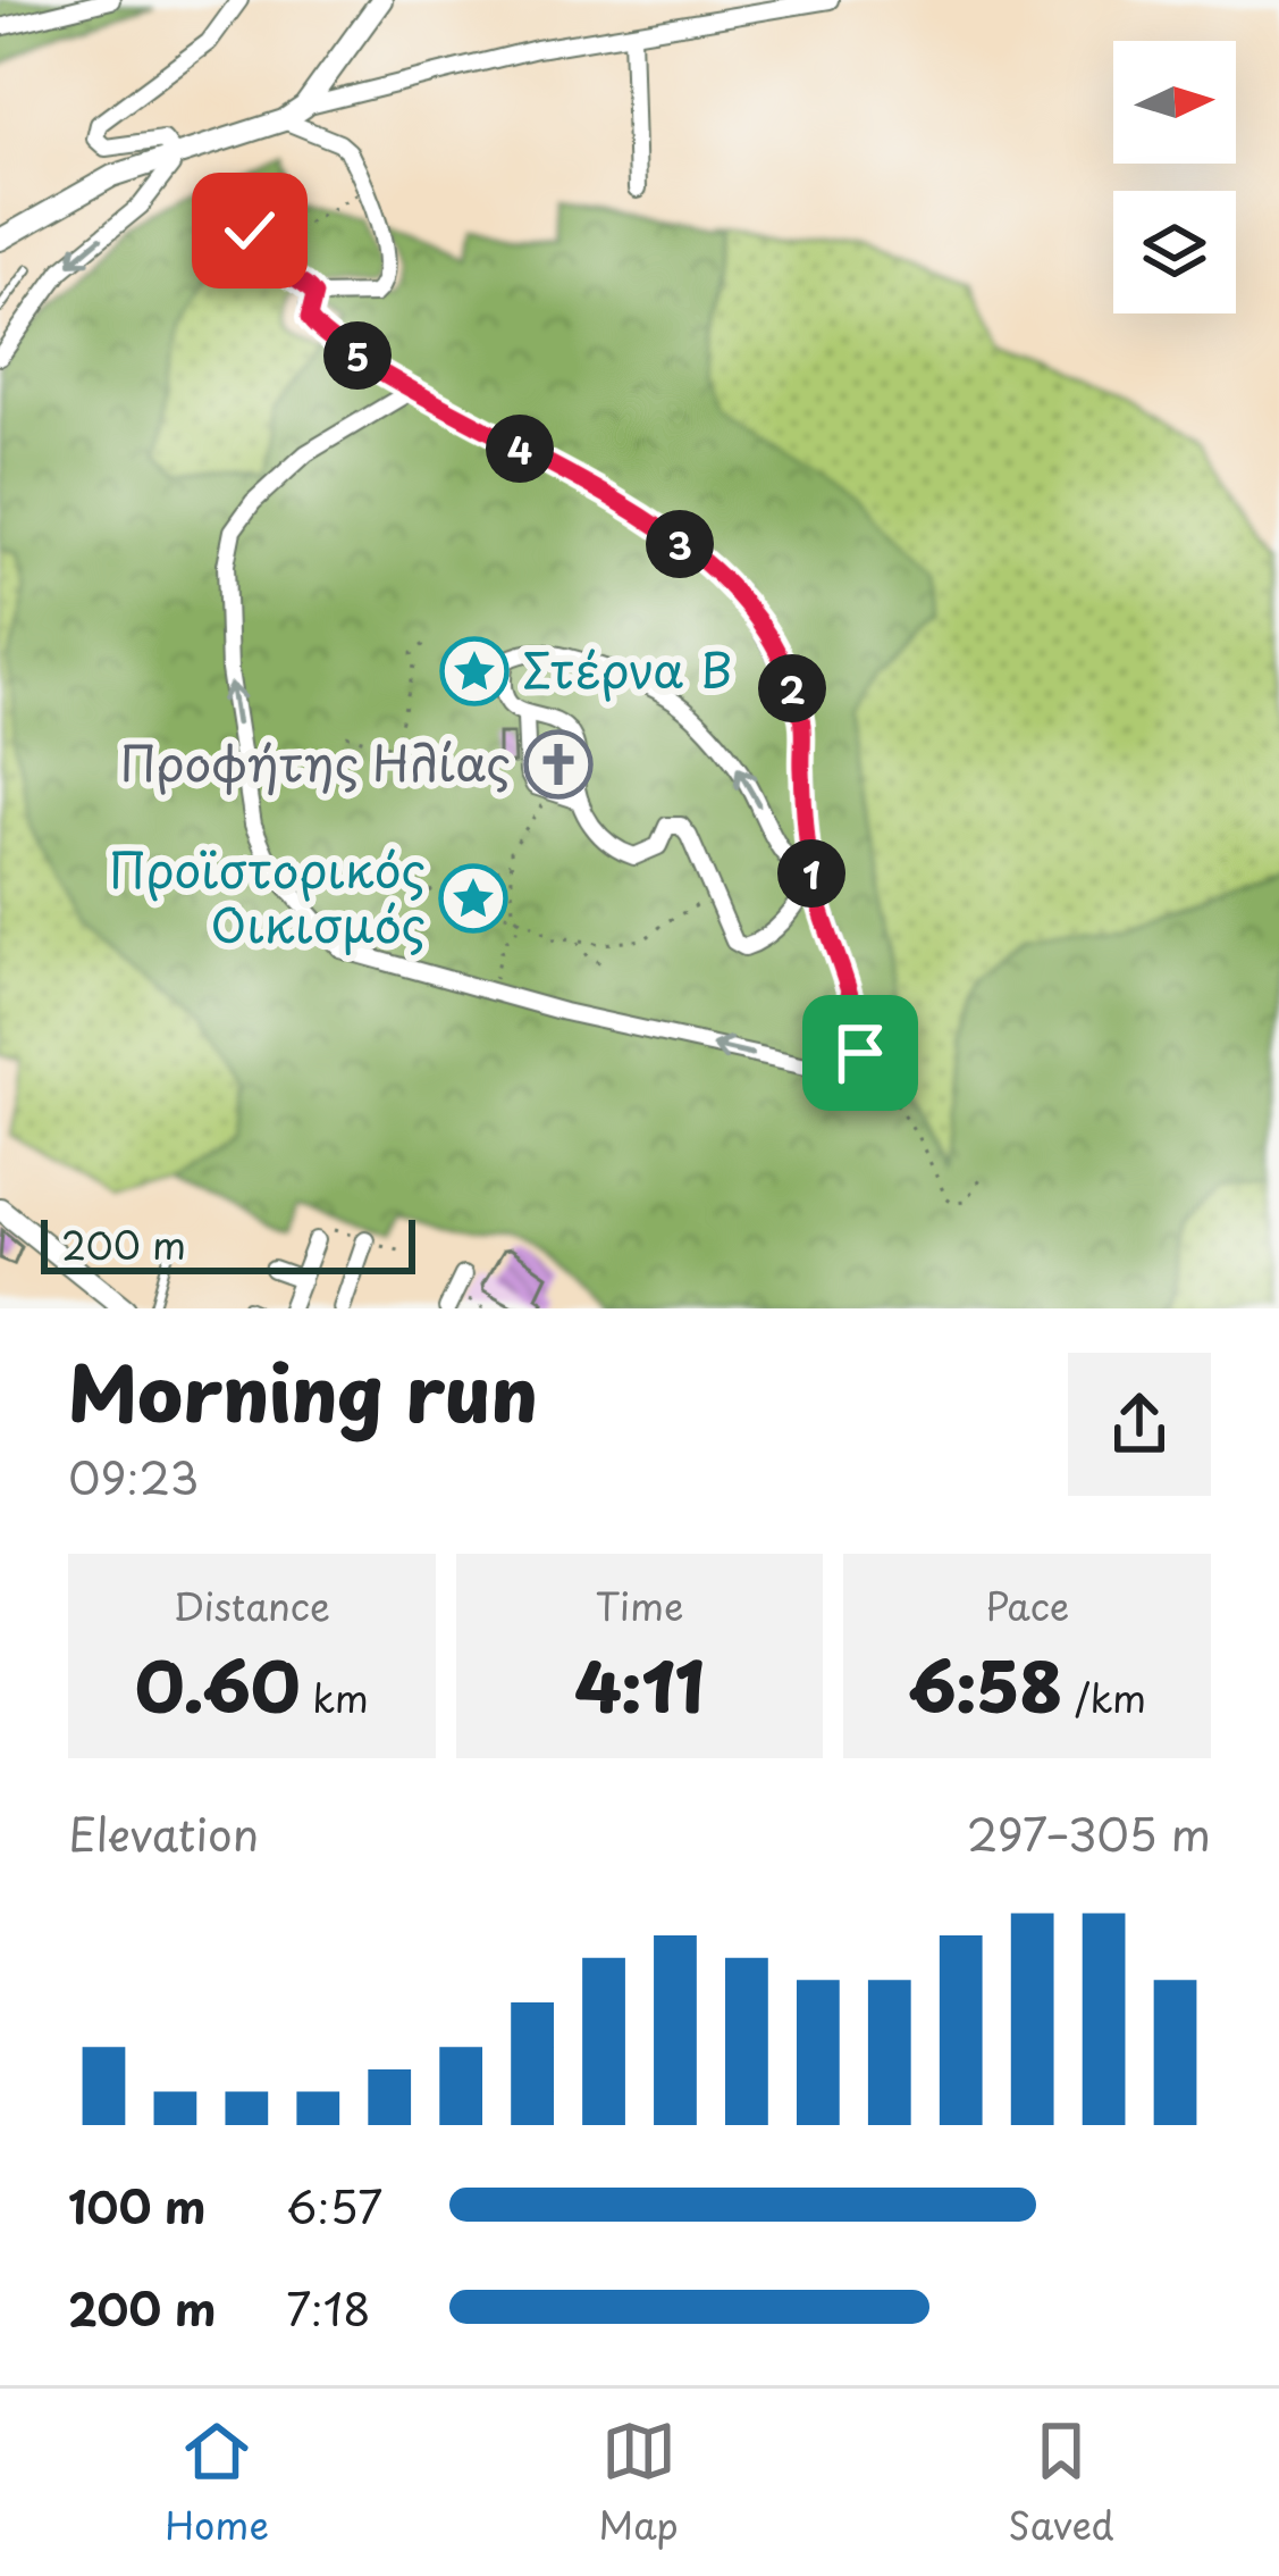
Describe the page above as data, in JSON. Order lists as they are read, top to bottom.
{
  "places": {
    "place": ["Στέρνα Β", "Προϊστορικός Οικισμός"],
    "church": ["Προφήτης Ηλίας"]
  },
  "scale_bar": "200 m",
  "north": "right",
  "page": {
    "pins": [
      "5",
      "4",
      "3",
      "2",
      "1"
    ],
    "scale": "200 m",
    "heading": ["Morning run", "09:23"],
    "stats": [
      ["Distance", "0.60 km"],
      ["Time", "4:11"],
      ["Pace", "6:58 /km"]
    ],
    "chart": ["Elevation", "297–305 m"],
    "list": [
      {
        "name": "100 m",
        "note": "6:57"
      },
      {
        "name": "200 m",
        "note": "7:18"
      }
    ],
    "tabs": ["Home", "Map", "Saved"]
  }
}
